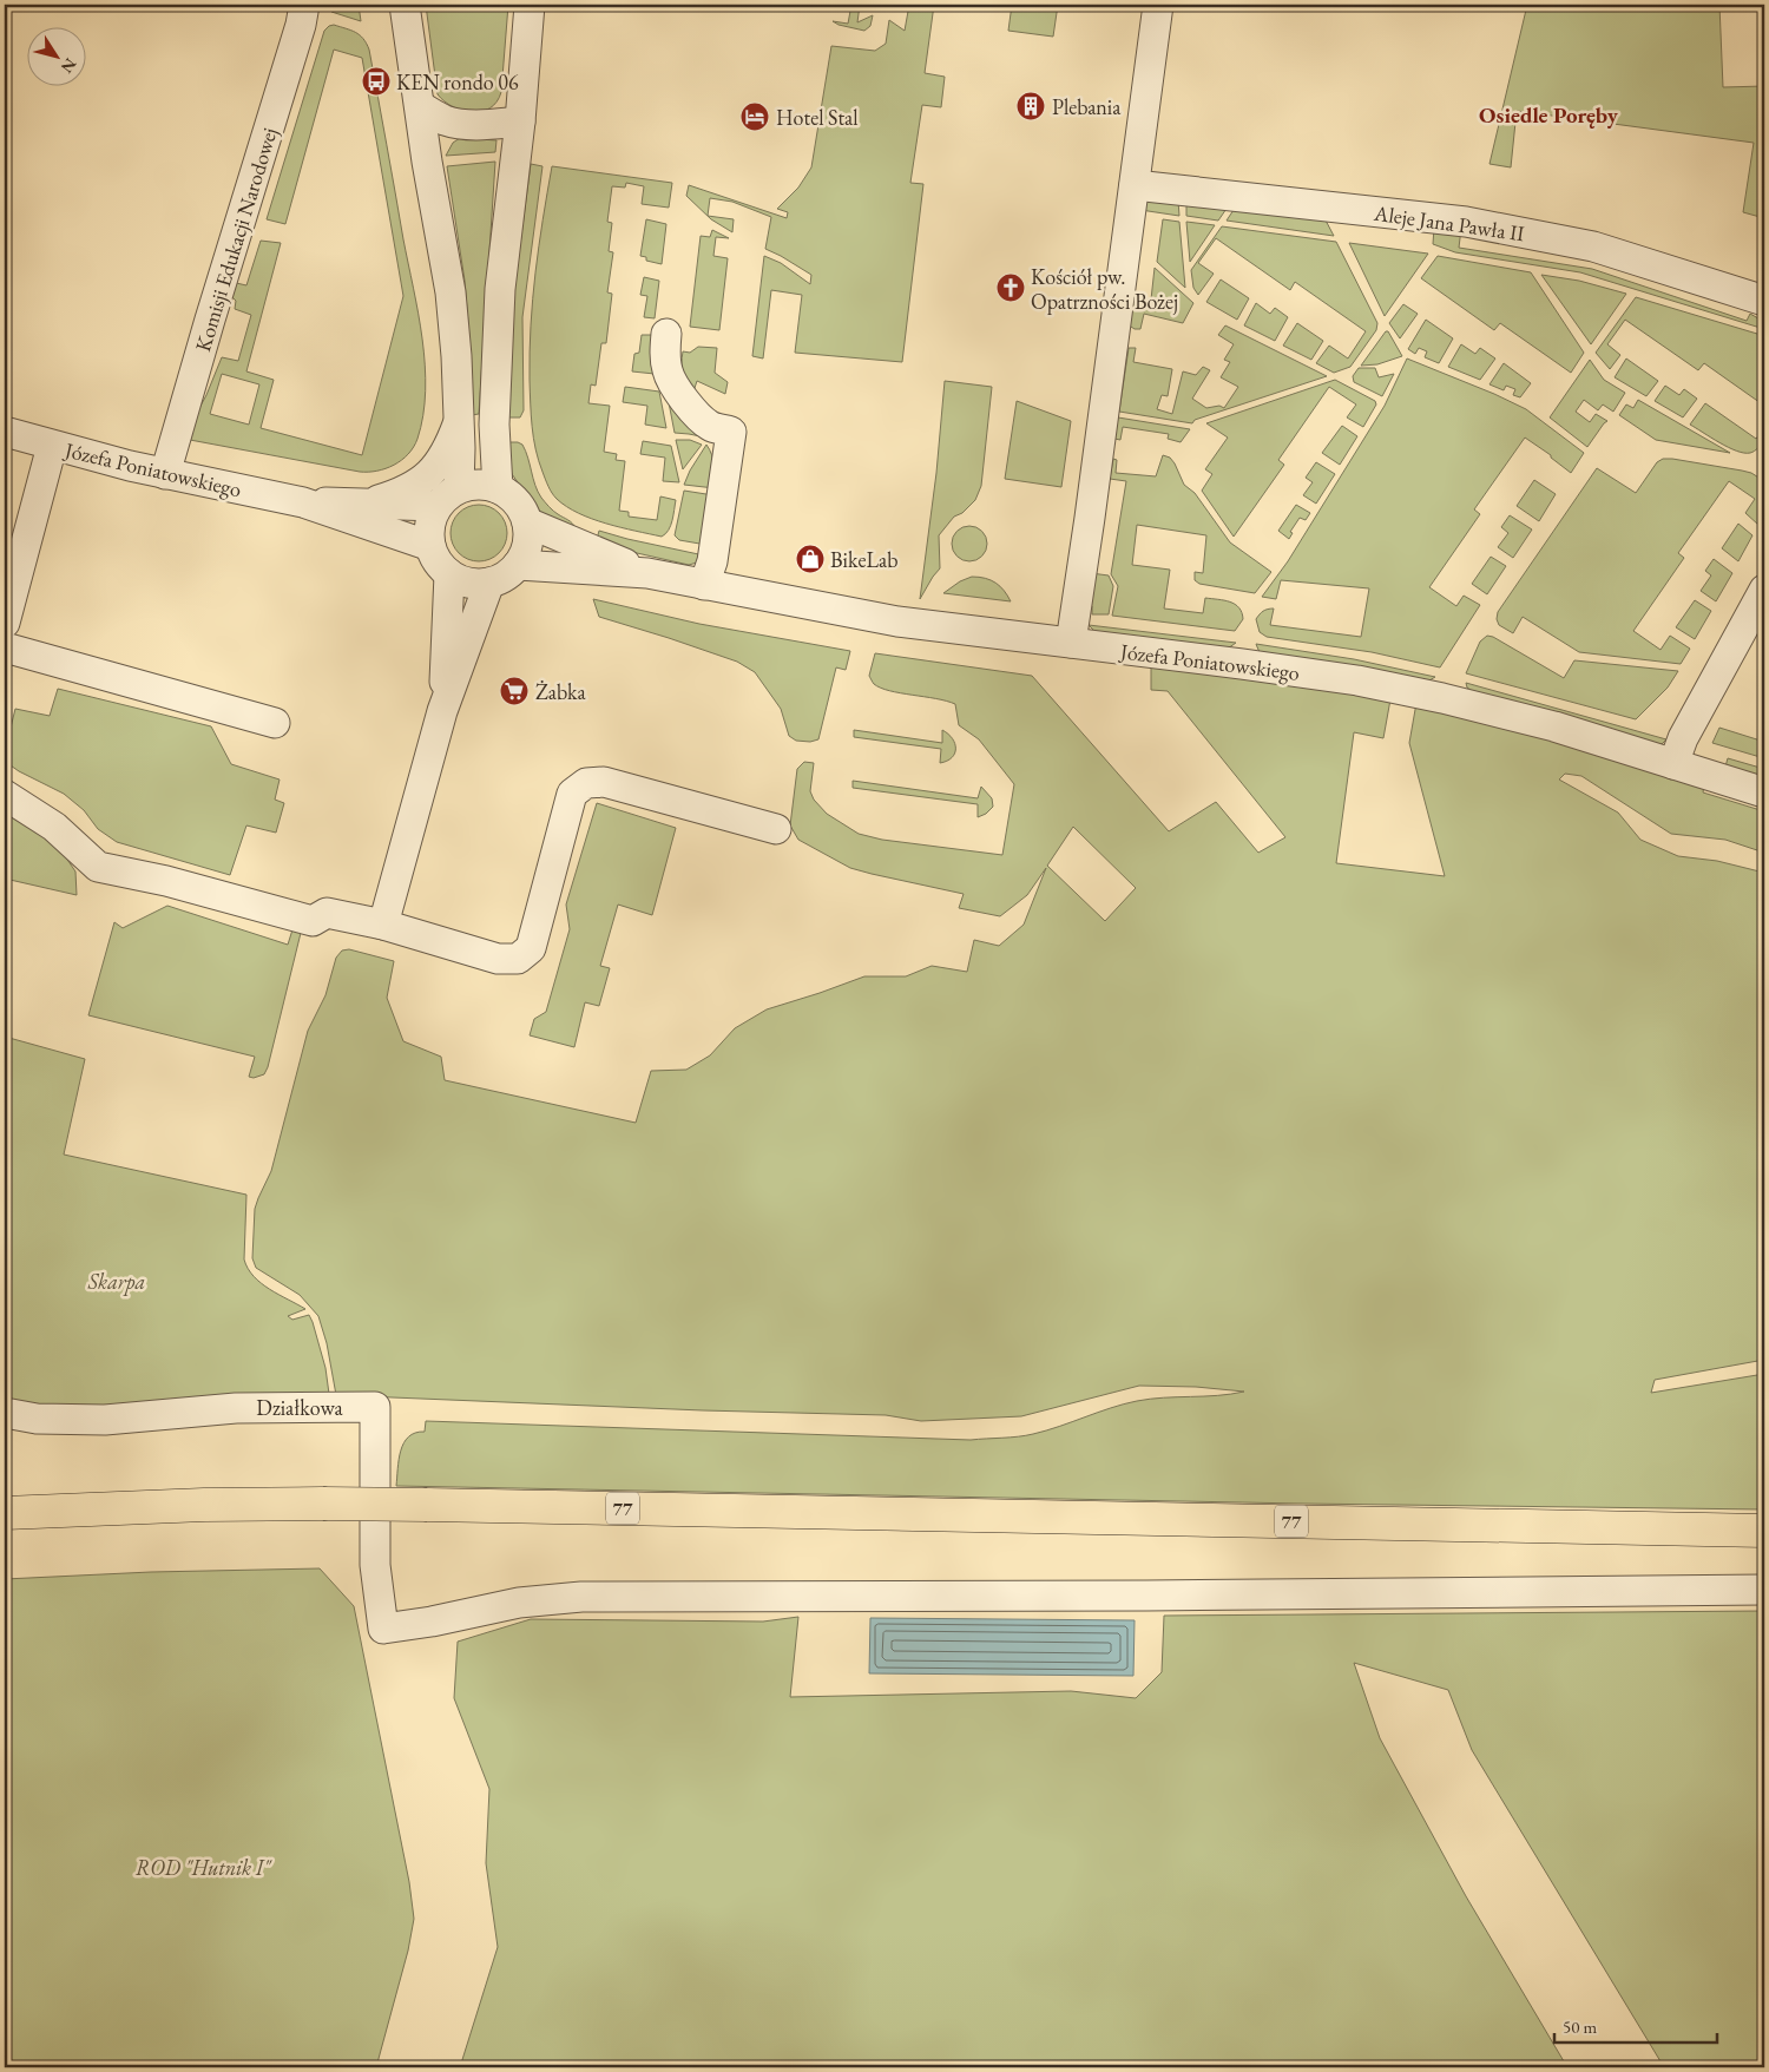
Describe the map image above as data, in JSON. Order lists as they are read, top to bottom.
{
  "streets": {
    "main road": ["77"],
    "street": [
      "Aleje Jana Pawła II",
      "Komisji Edukacji Narodowej",
      "Józefa Poniatowskiego",
      "Działkowa"
    ]
  },
  "crossings": [
    ["Komisji Edukacji Narodowej", "Józefa Poniatowskiego"]
  ],
  "districts": ["Osiedle Poręby"],
  "parks": ["Skarpa", "ROD \"Hutnik I\""],
  "places": {
    "bus stop": ["KEN rondo 06"],
    "building": ["Plebania"],
    "hotel": ["Hotel Stal"],
    "church": ["Kościół pw. Opatrzności Bożej"],
    "shop": ["BikeLab"],
    "supermarket": ["Żabka"]
  },
  "scale_bar": "50 m",
  "north": "bottom right"
}
